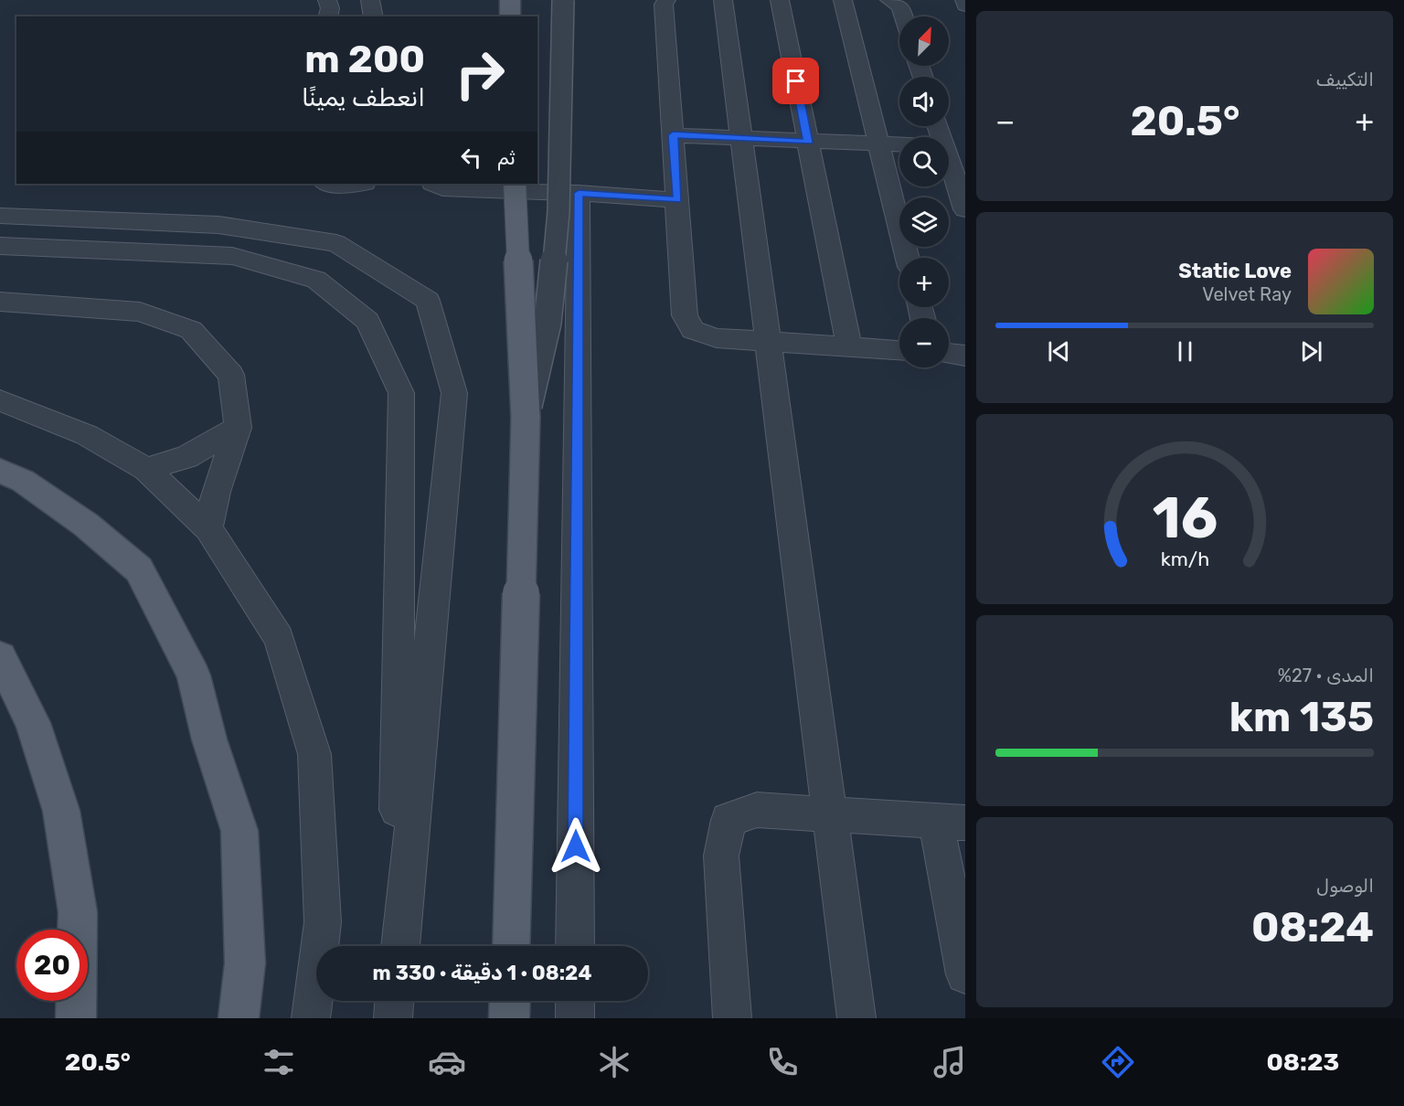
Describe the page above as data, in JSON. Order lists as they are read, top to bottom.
{
  "north": "top right",
  "page": {
    "tile": [
      "التكييف",
      ["المدى · 27%", "135 km"],
      ["الوصول", "08:24"]
    ],
    "map_buttons": ["+", "−"],
    "turn": ["200 m", "انعطف يمينًا"],
    "heat": ["−", "20.5°", "+"],
    "then": "ثم",
    "song": ["Static Love", "Velvet Ray"],
    "limit": "20",
    "trip": "08:24 · 1 دقيقة · 330 m",
    "tabs": ["08:23", "20.5°"],
    "gauge": ["16", "km/h"]
  }
}
